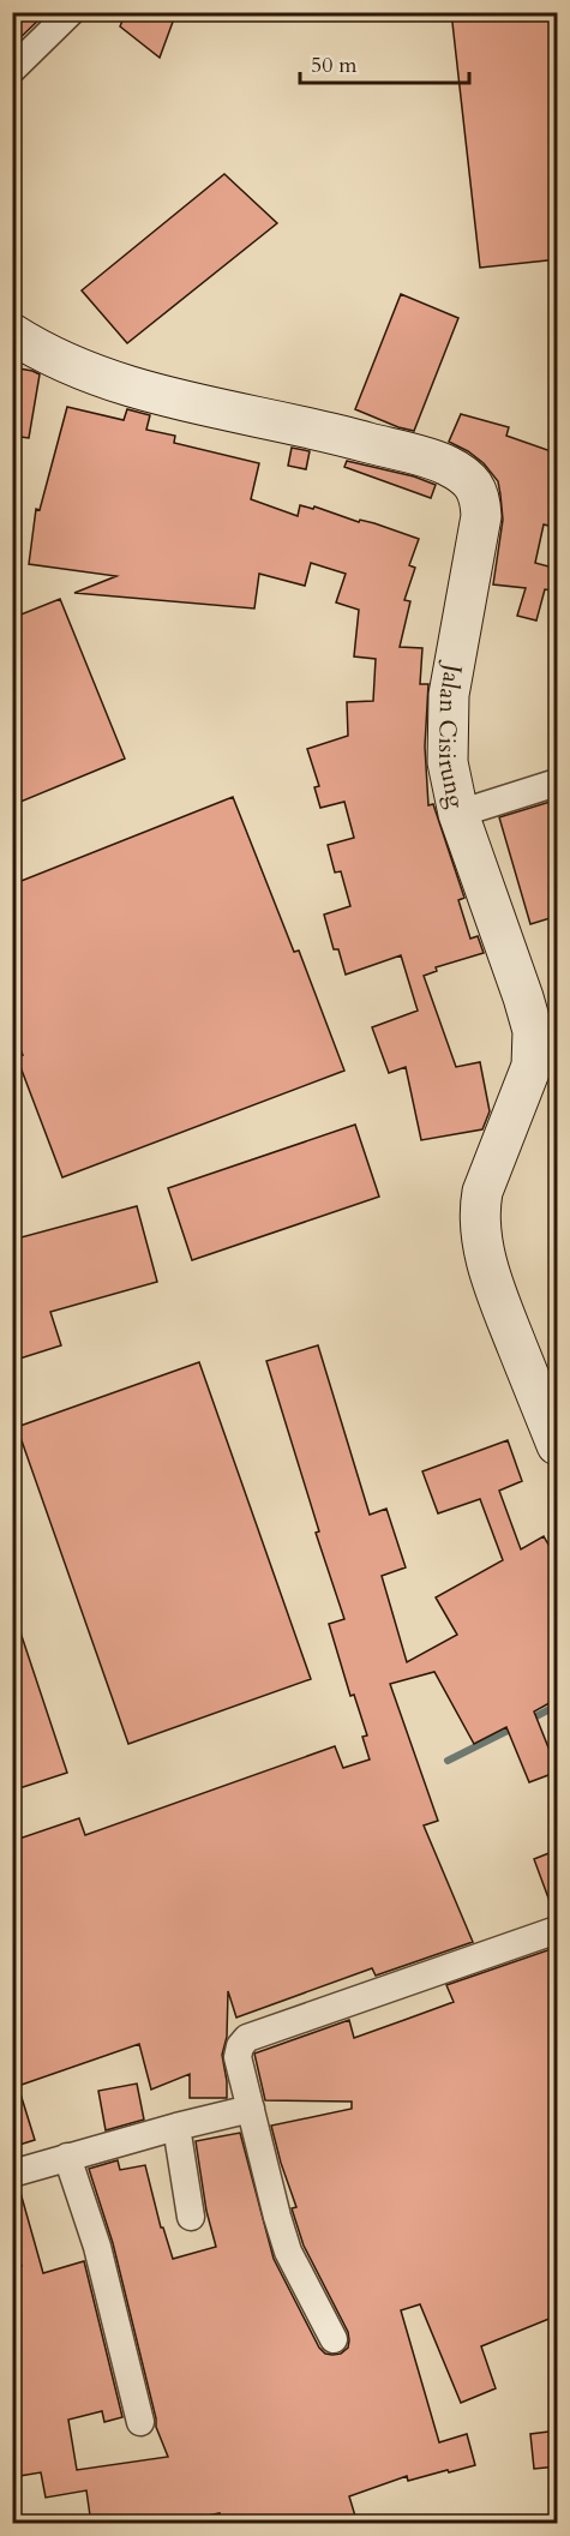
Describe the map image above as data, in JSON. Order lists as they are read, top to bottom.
{
  "streets": {
    "main road": ["Jalan Cisirung"]
  },
  "scale_bar": "50 m"
}
